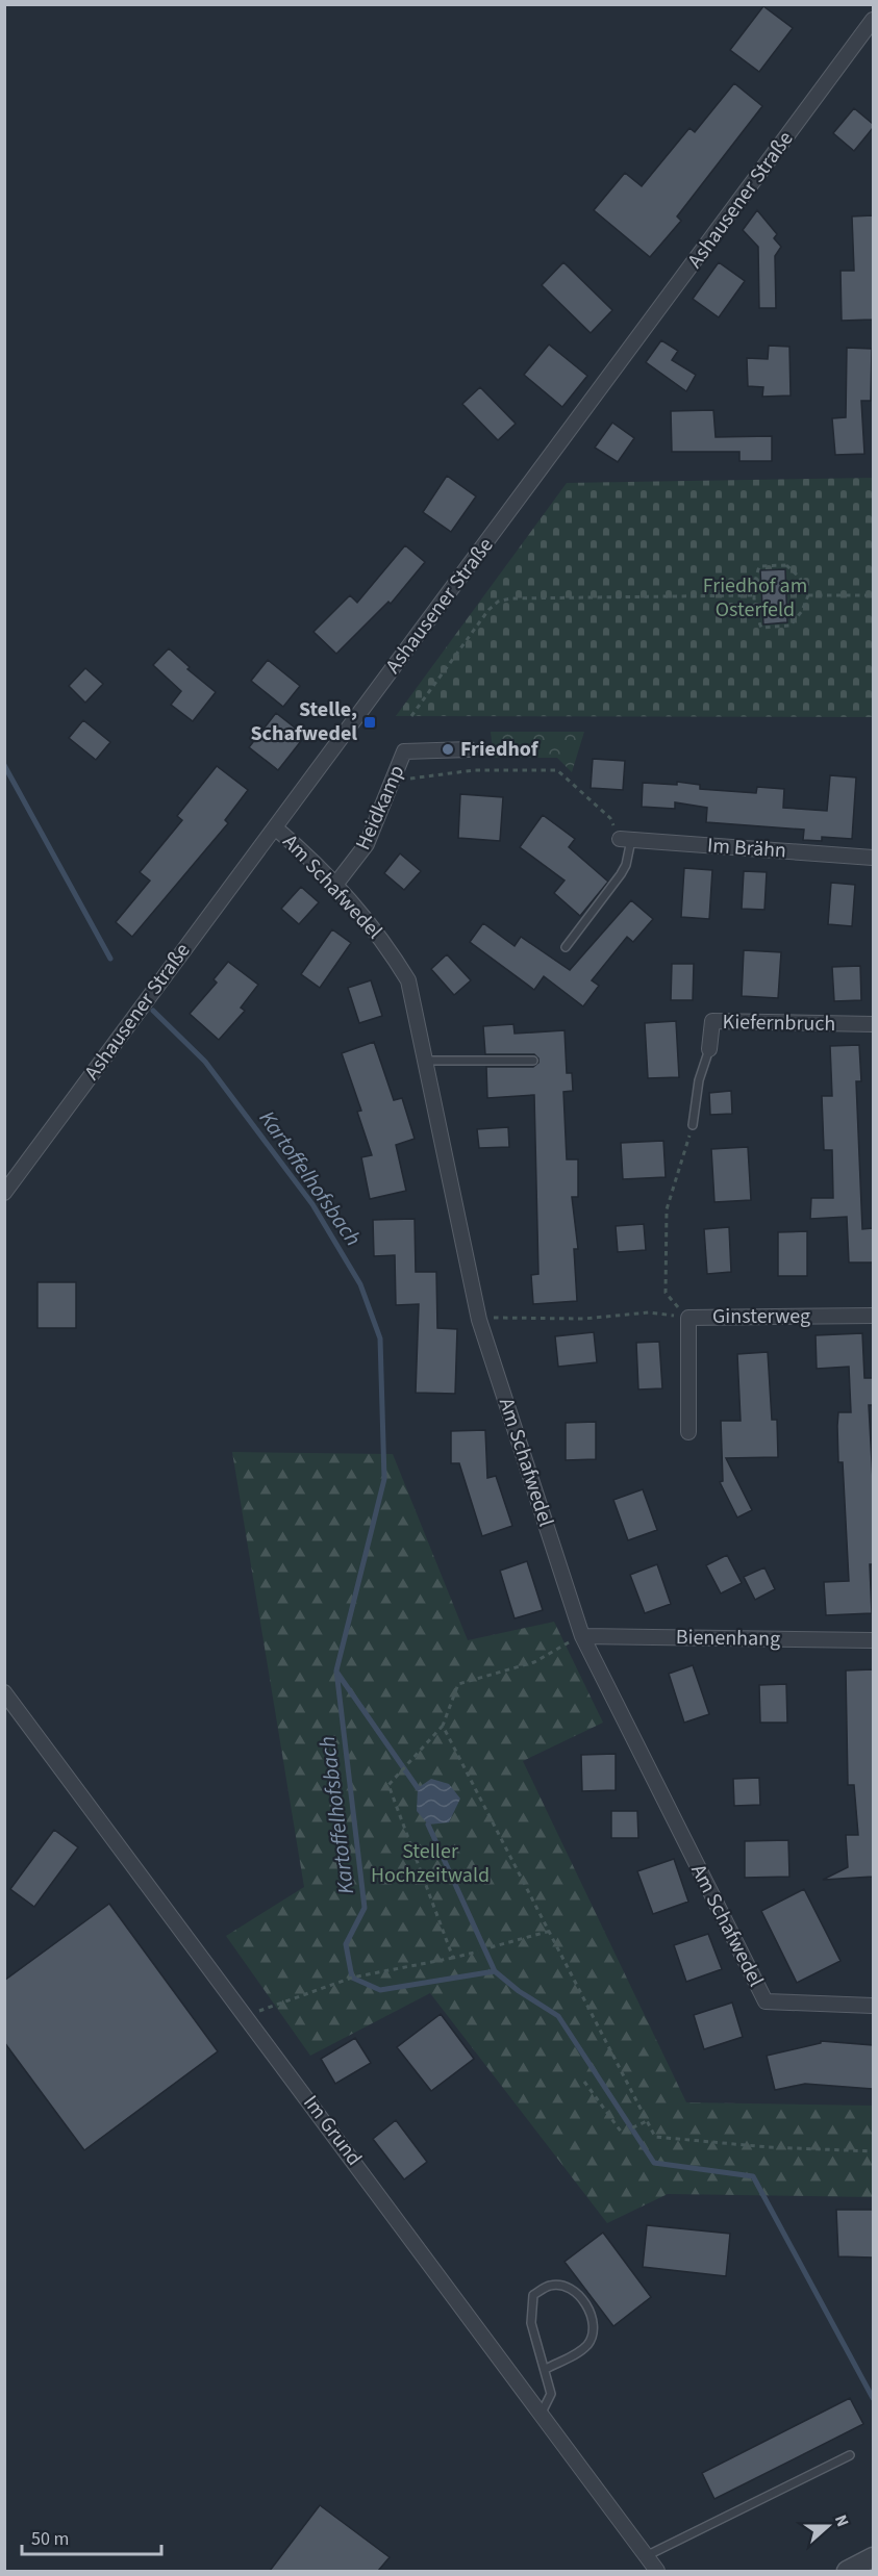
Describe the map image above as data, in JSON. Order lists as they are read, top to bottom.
{
  "streets": {
    "street": [
      "Ashausener Straße",
      "Heidkamp",
      "Im Brähn",
      "Am Schafwedel",
      "Kiefernbruch",
      "Ginsterweg",
      "Bienenhang",
      "Im Grund"
    ]
  },
  "crossings": [
    ["Ashausener Straße", "Am Schafwedel"],
    ["Heidkamp", "Am Schafwedel"],
    ["Am Schafwedel", "Bienenhang"]
  ],
  "water": ["Kartoffelhofsbach"],
  "parks": ["Friedhof am Osterfeld", "Steller Hochzeitwald"],
  "places": {
    "transit": ["Stelle, Schafwedel"],
    "other": ["Friedhof"]
  },
  "scale_bar": "50 m",
  "north": "right"
}
